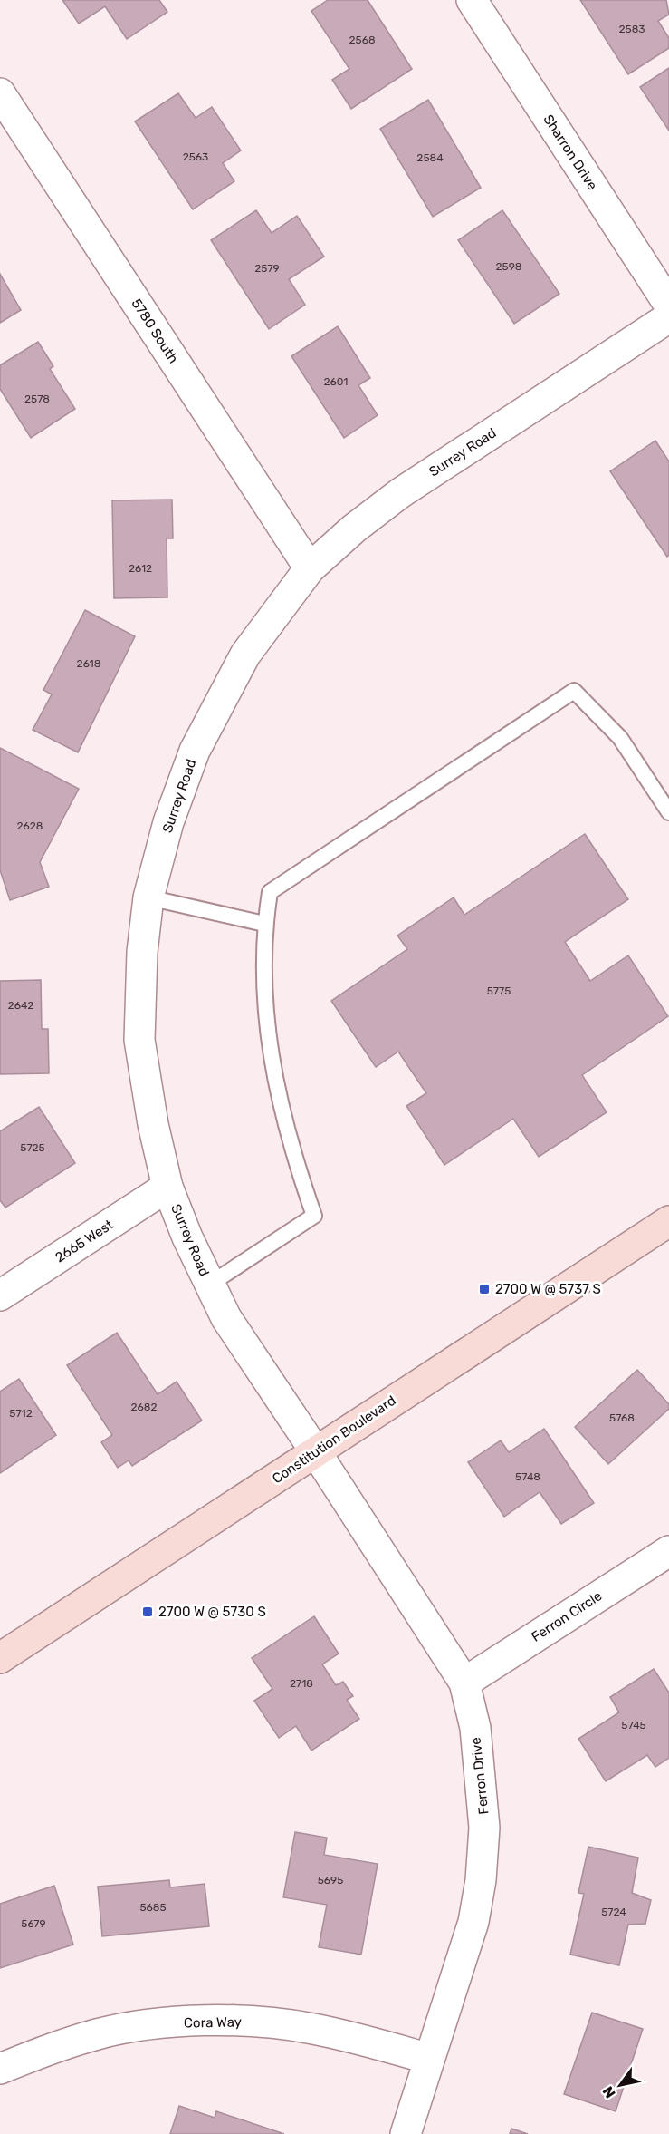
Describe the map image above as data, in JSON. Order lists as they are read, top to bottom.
{
  "streets": {
    "main road": ["Constitution Boulevard"],
    "street": [
      "Sharron Drive",
      "5780 South",
      "Surrey Road",
      "2665 West",
      "Ferron Circle",
      "Ferron Drive",
      "Cora Way"
    ]
  },
  "crossings": [
    ["5780 South", "Surrey Road"],
    ["Surrey Road", "2665 West"],
    ["Surrey Road", "Constitution Boulevard"],
    ["Surrey Road", "Ferron Drive"],
    ["Constitution Boulevard", "Ferron Drive"],
    ["Ferron Circle", "Ferron Drive"],
    ["Ferron Drive", "Cora Way"]
  ],
  "places": {
    "transit": ["2700 W @ 5737 S", "2700 W @ 5730 S"]
  },
  "house_numbers": [
    "2583",
    "2568",
    "2563",
    "2584",
    "2598",
    "2579",
    "2601",
    "2578",
    "2612",
    "2618",
    "2628",
    "5775",
    "2642",
    "5725",
    "2682",
    "5712",
    "5768",
    "5748",
    "2718",
    "5745",
    "5695",
    "5685",
    "5724",
    "5679"
  ],
  "north": "bottom left"
}
